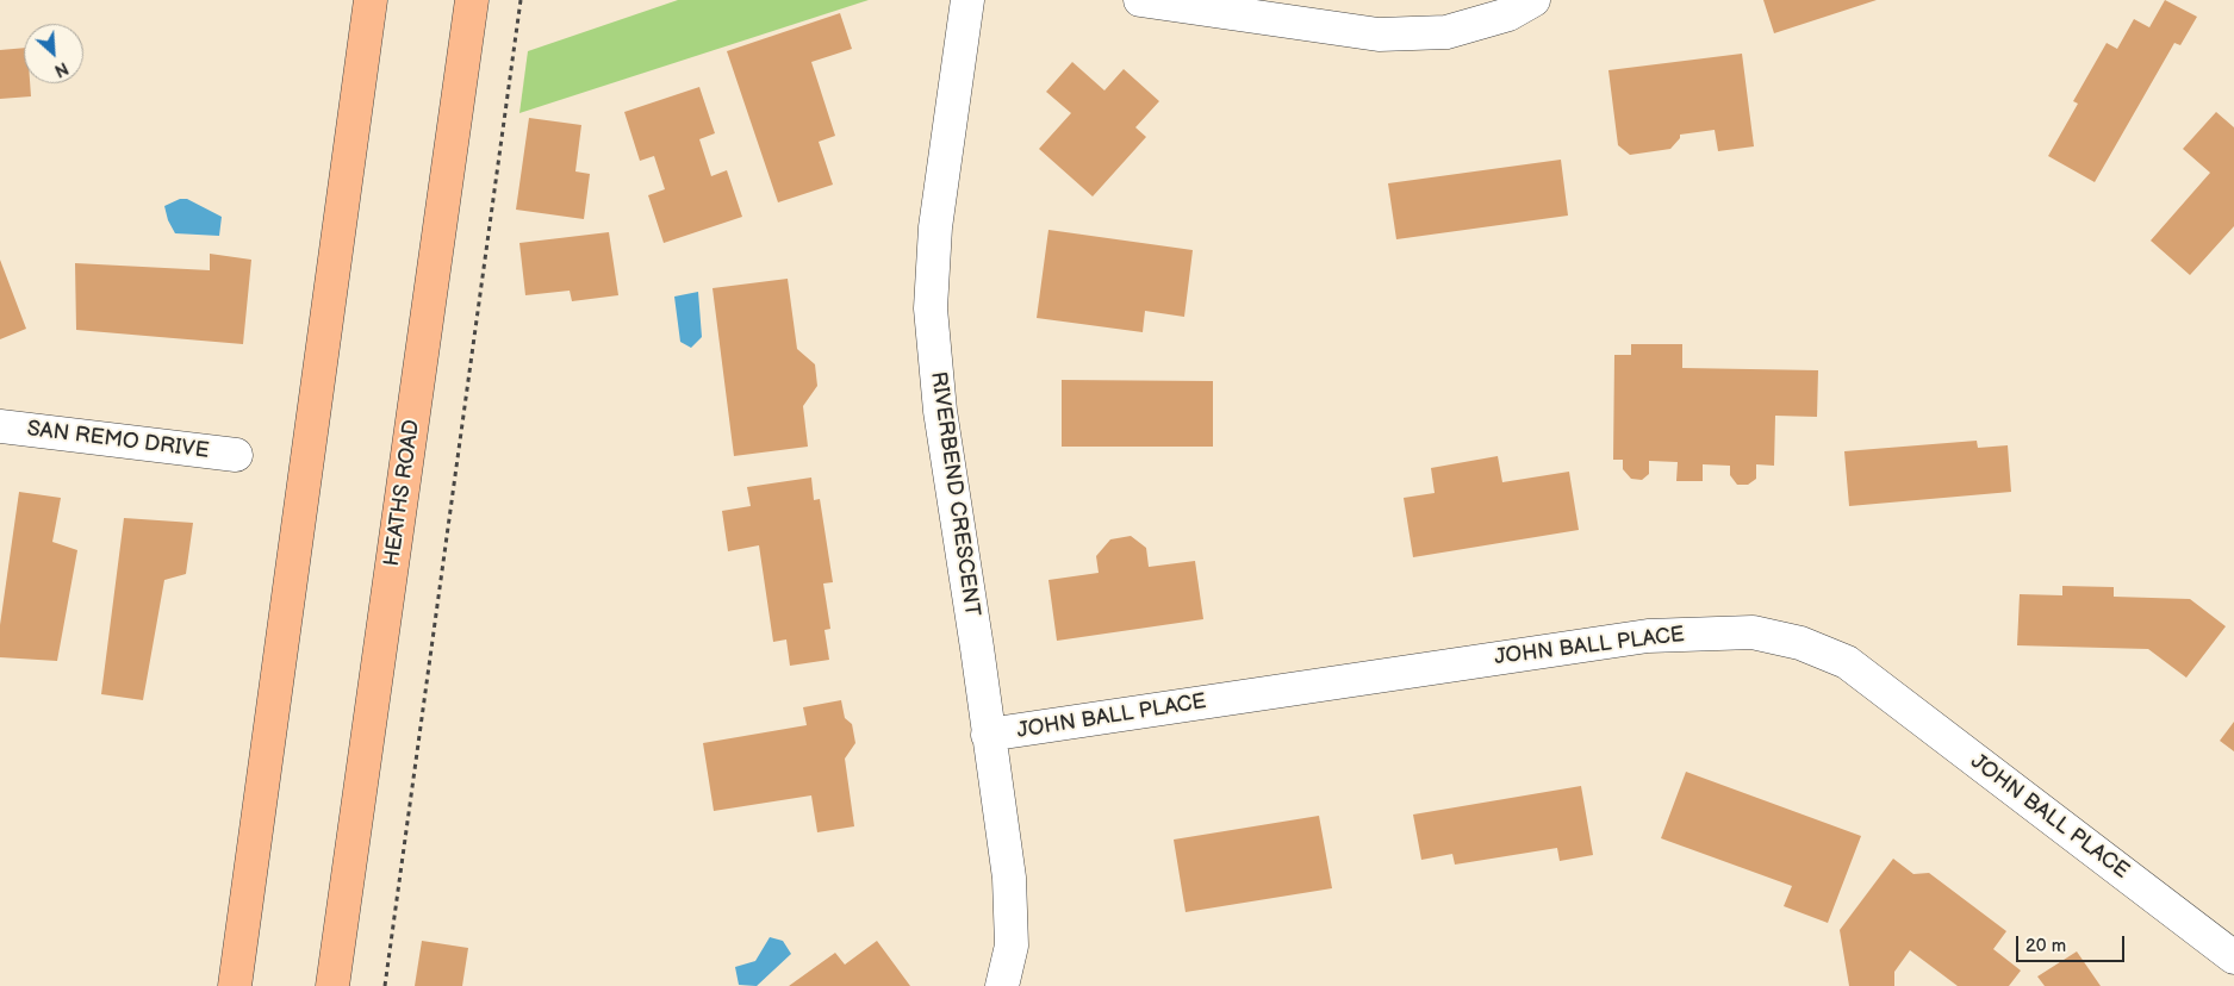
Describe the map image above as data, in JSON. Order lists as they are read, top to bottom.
{
  "streets": {
    "main road": ["HEATHS ROAD"],
    "street": ["SAN REMO DRIVE", "RIVERBEND CRESCENT", "JOHN BALL PLACE"]
  },
  "crossings": [
    ["RIVERBEND CRESCENT", "JOHN BALL PLACE"]
  ],
  "scale_bar": "20 m",
  "north": "bottom right"
}
